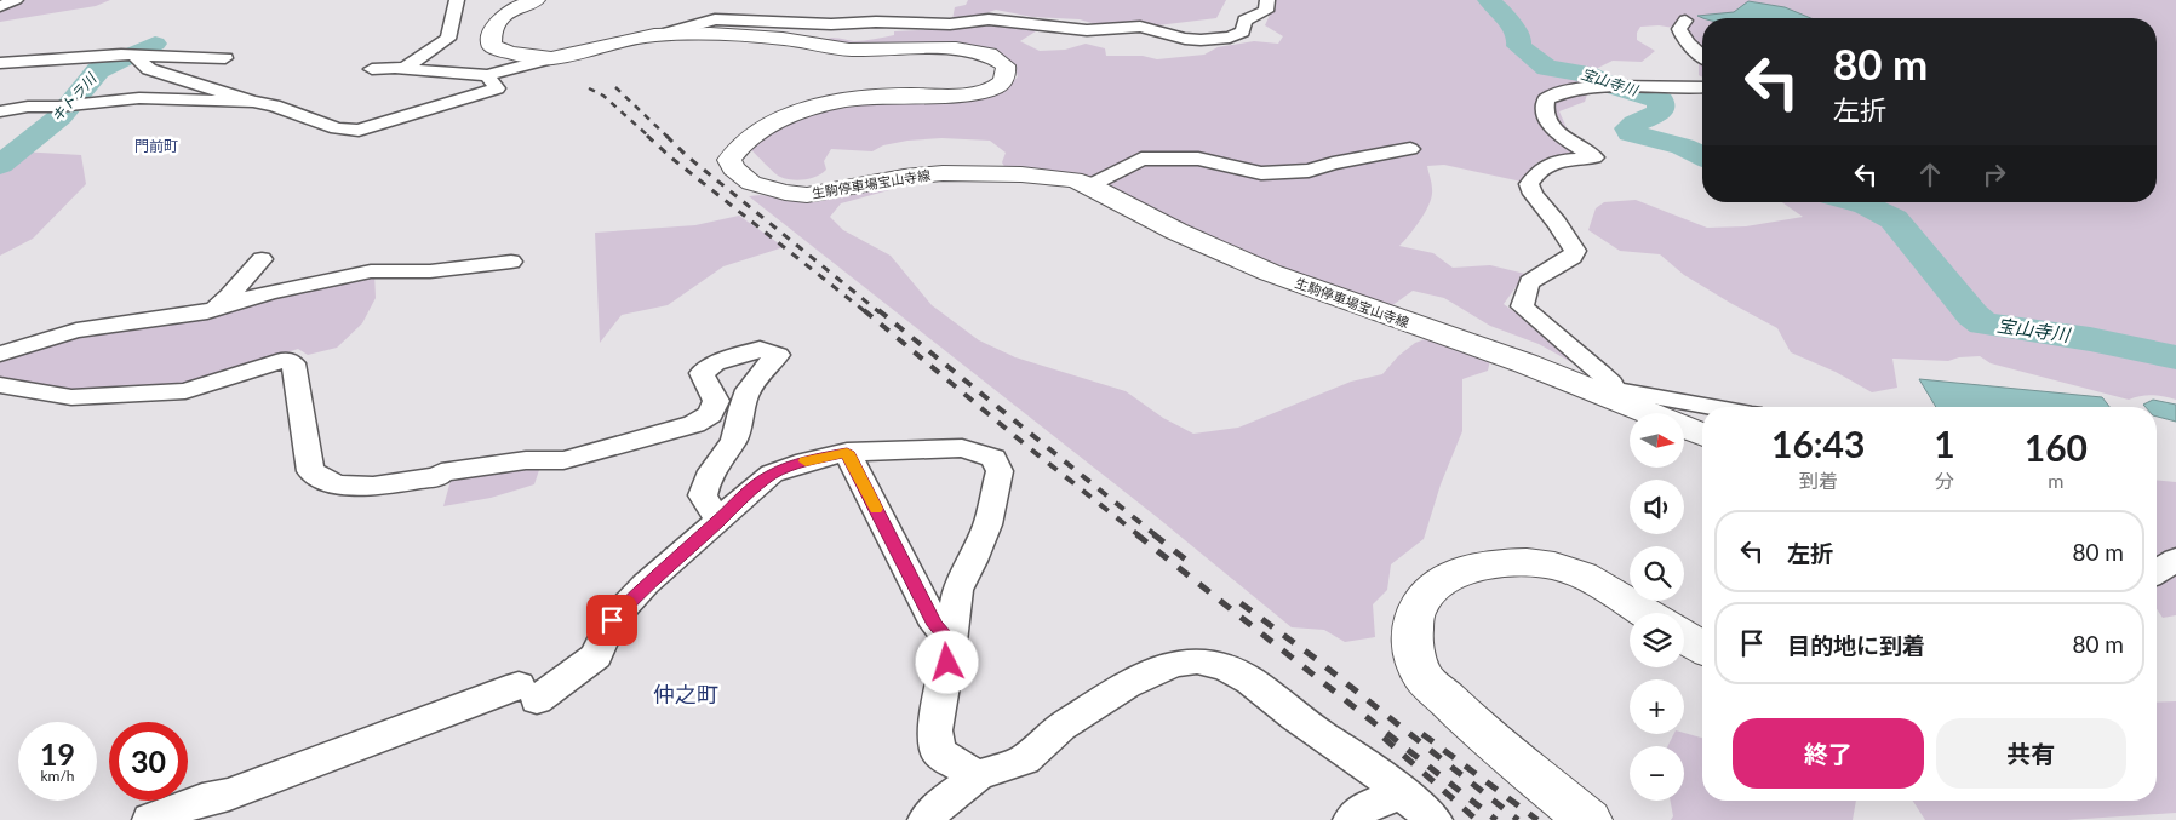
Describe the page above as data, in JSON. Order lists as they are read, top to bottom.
{
  "streets": {
    "main road": ["生駒停車場宝山寺線"]
  },
  "districts": ["門前町", "仲之町"],
  "water": ["宝山寺川", "キトラ川"],
  "north": "right",
  "page": {
    "turn": ["80 m", "左折"],
    "eta": [
      "16:43",
      "到着",
      "1",
      "分",
      "160",
      "m"
    ],
    "map_buttons": ["+", "−"],
    "list": [
      {
        "name": "左折",
        "value": "80 m"
      },
      {
        "name": "目的地に到着",
        "value": "80 m"
      }
    ],
    "buttons": ["終了", "共有"],
    "speed": "19 km/h",
    "limit": "30"
  }
}
